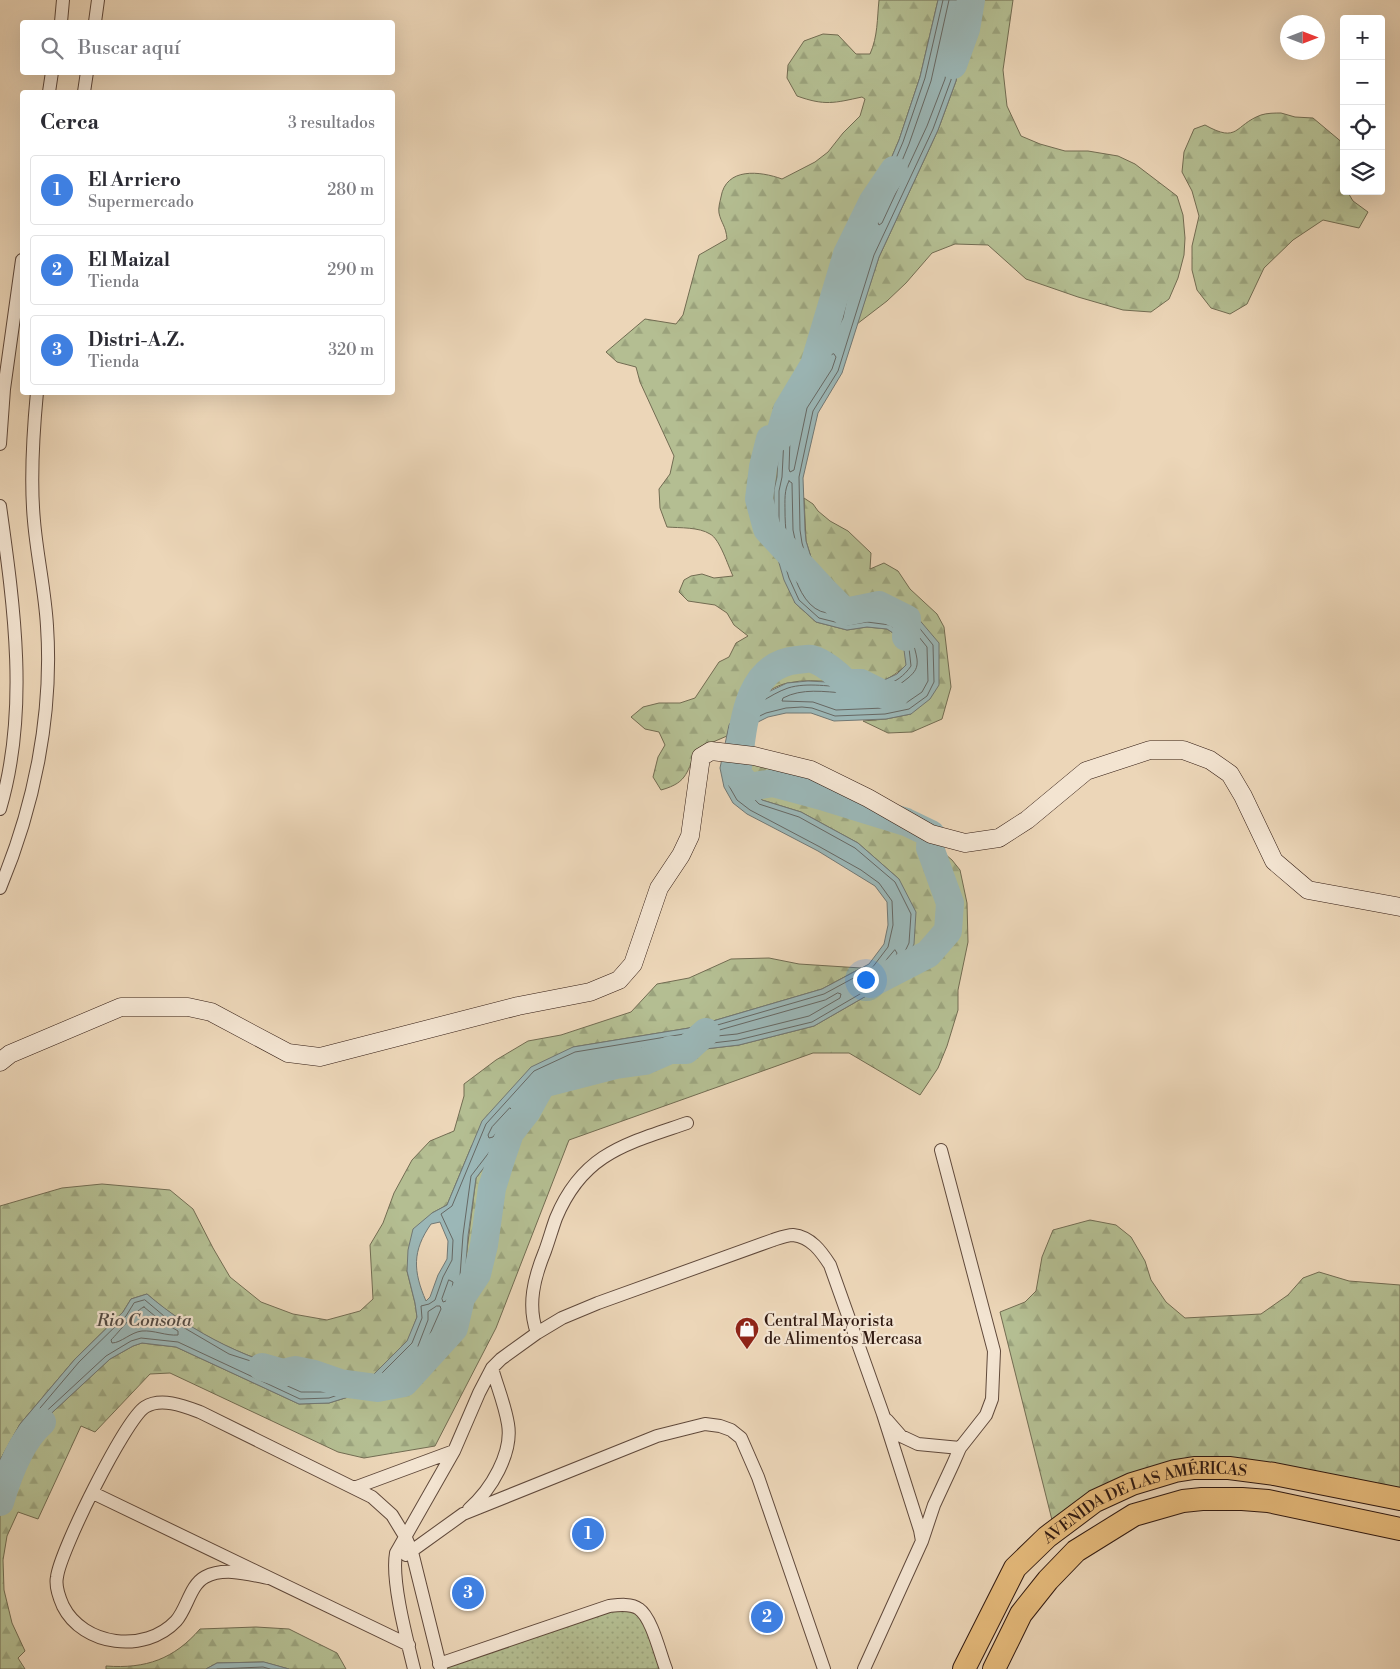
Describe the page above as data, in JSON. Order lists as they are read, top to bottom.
{
  "streets": {
    "highway": ["AVENIDA DE LAS AMÉRICAS"]
  },
  "water": ["Rio Consota"],
  "places": {
    "shop": ["Central Mayorista de Alimentos Mercasa"]
  },
  "north": "right",
  "page": {
    "map_buttons": ["+", "−"],
    "search": "Buscar aquí",
    "heading": ["Cerca", "3 resultados"],
    "list": [
      {
        "mark": "1",
        "name": "El Arriero",
        "note": "Supermercado",
        "value": "280 m"
      },
      {
        "mark": "2",
        "name": "El Maizal",
        "note": "Tienda",
        "value": "290 m"
      },
      {
        "mark": "3",
        "name": "Distri-A.Z.",
        "note": "Tienda",
        "value": "320 m"
      }
    ],
    "pins": ["1", "3", "2"]
  }
}
